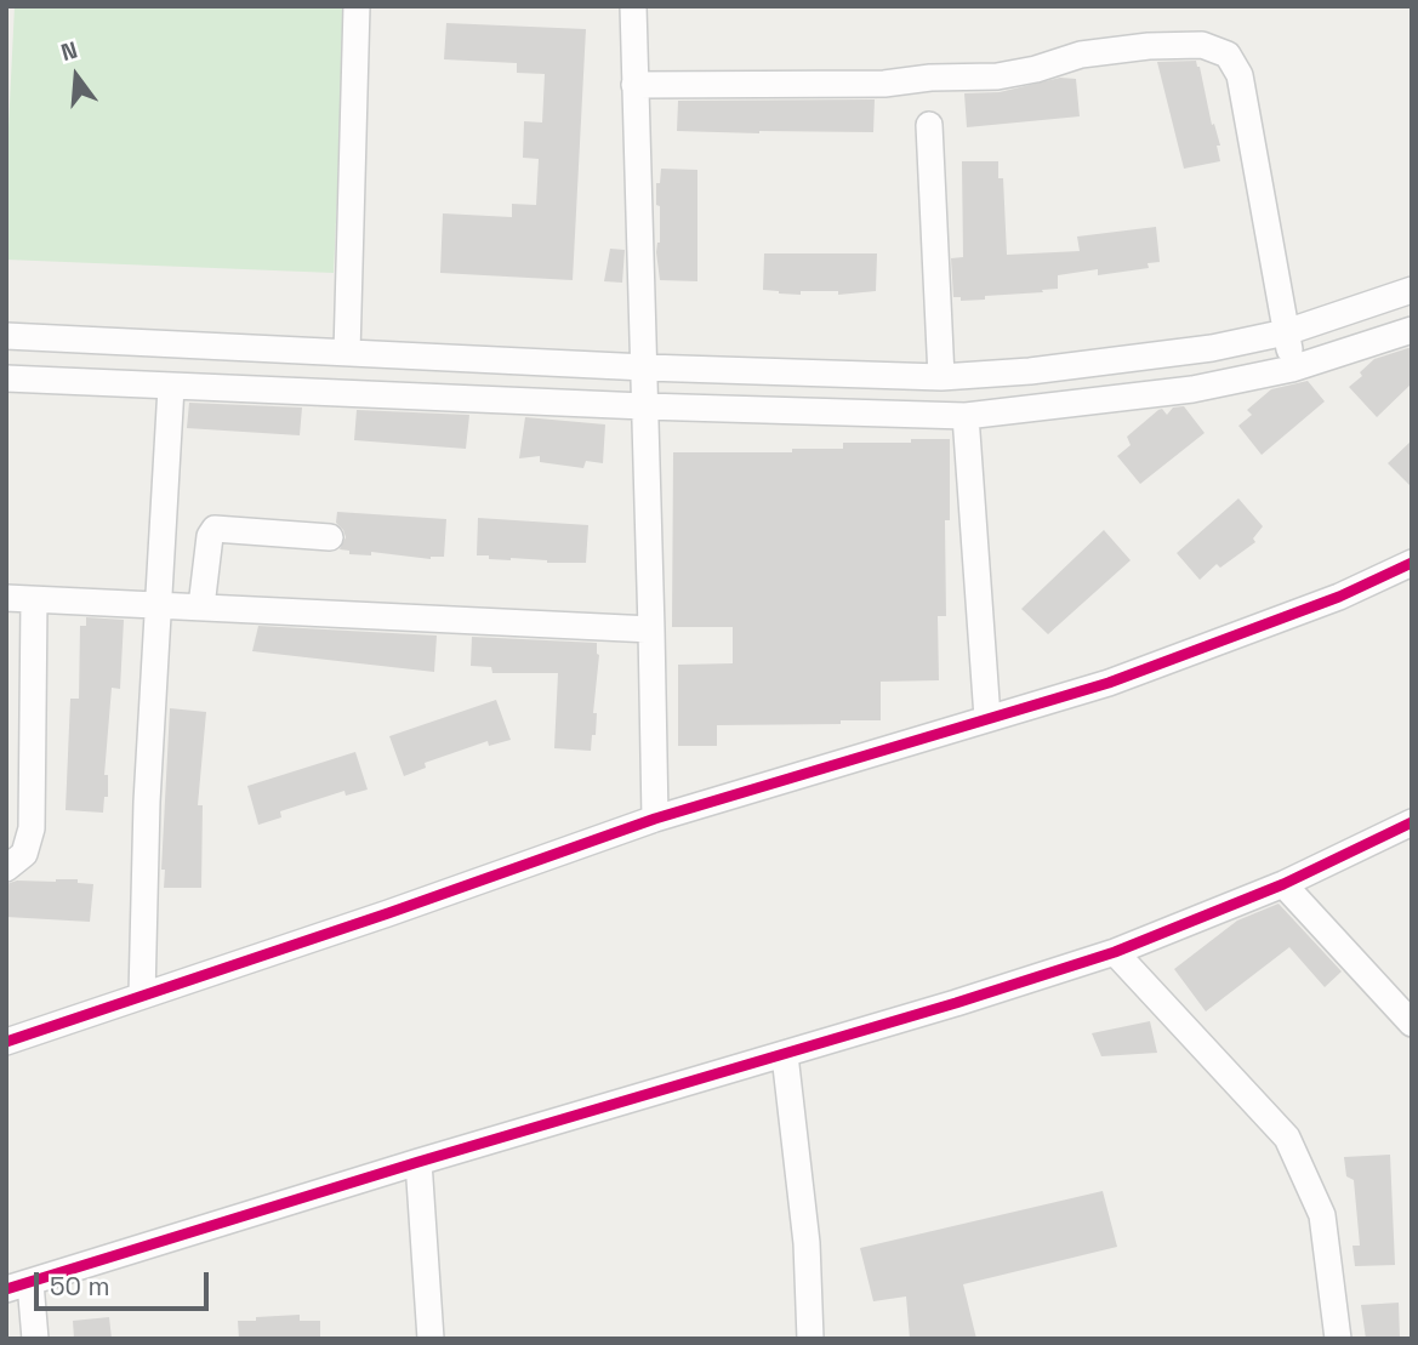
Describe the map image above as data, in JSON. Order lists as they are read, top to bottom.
{
  "scale_bar": "50 m",
  "north": "top"
}
